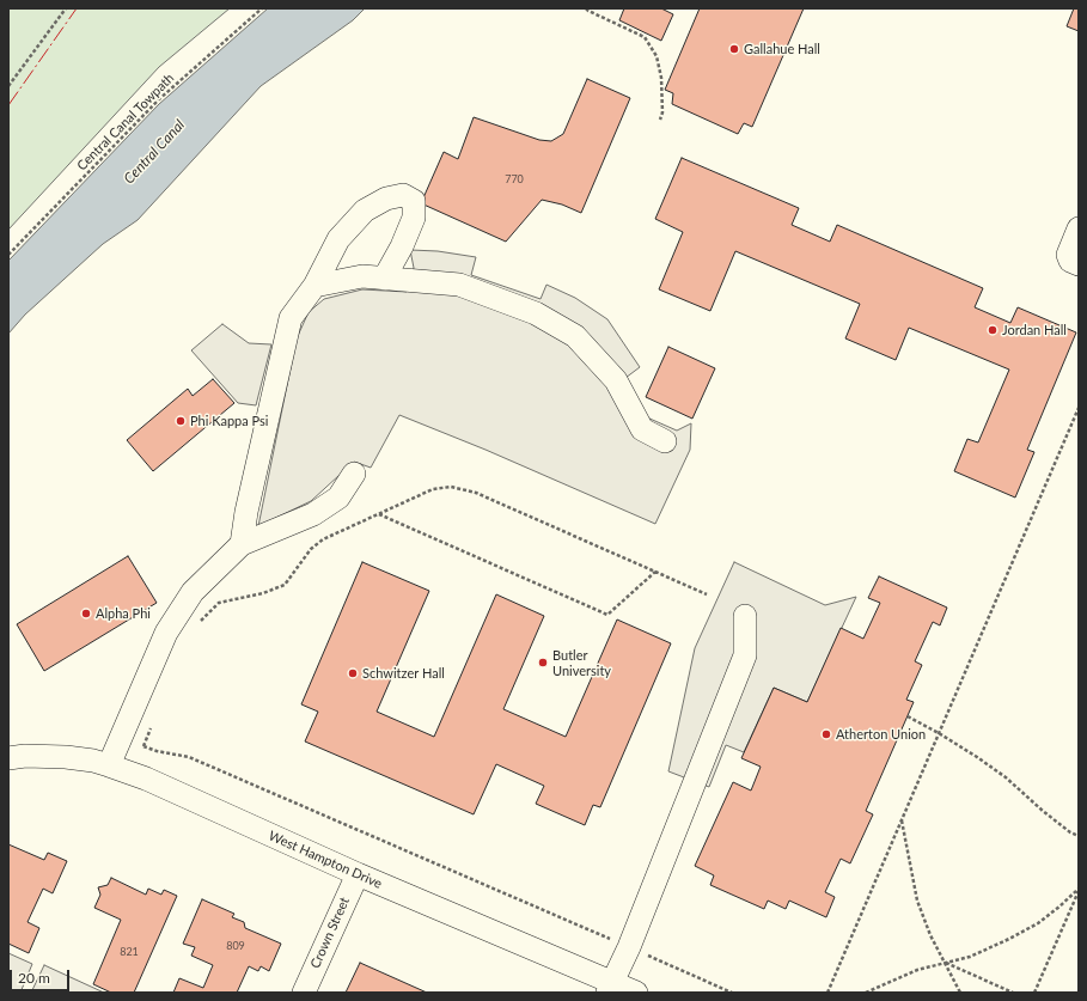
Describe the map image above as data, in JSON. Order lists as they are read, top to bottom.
{
  "streets": {
    "street": ["West Hampton Drive", "Crown Street"],
    "path": ["Central Canal Towpath"]
  },
  "crossings": [
    ["West Hampton Drive", "Crown Street"]
  ],
  "water": ["Central Canal"],
  "places": [
    "Gallahue Hall",
    "Jordan Hall",
    "Phi Kappa Psi",
    "Alpha Phi",
    "Butler University",
    "Schwitzer Hall",
    "Atherton Union"
  ],
  "house_numbers": ["770", "809", "821"],
  "scale_bar": "20 m"
}
